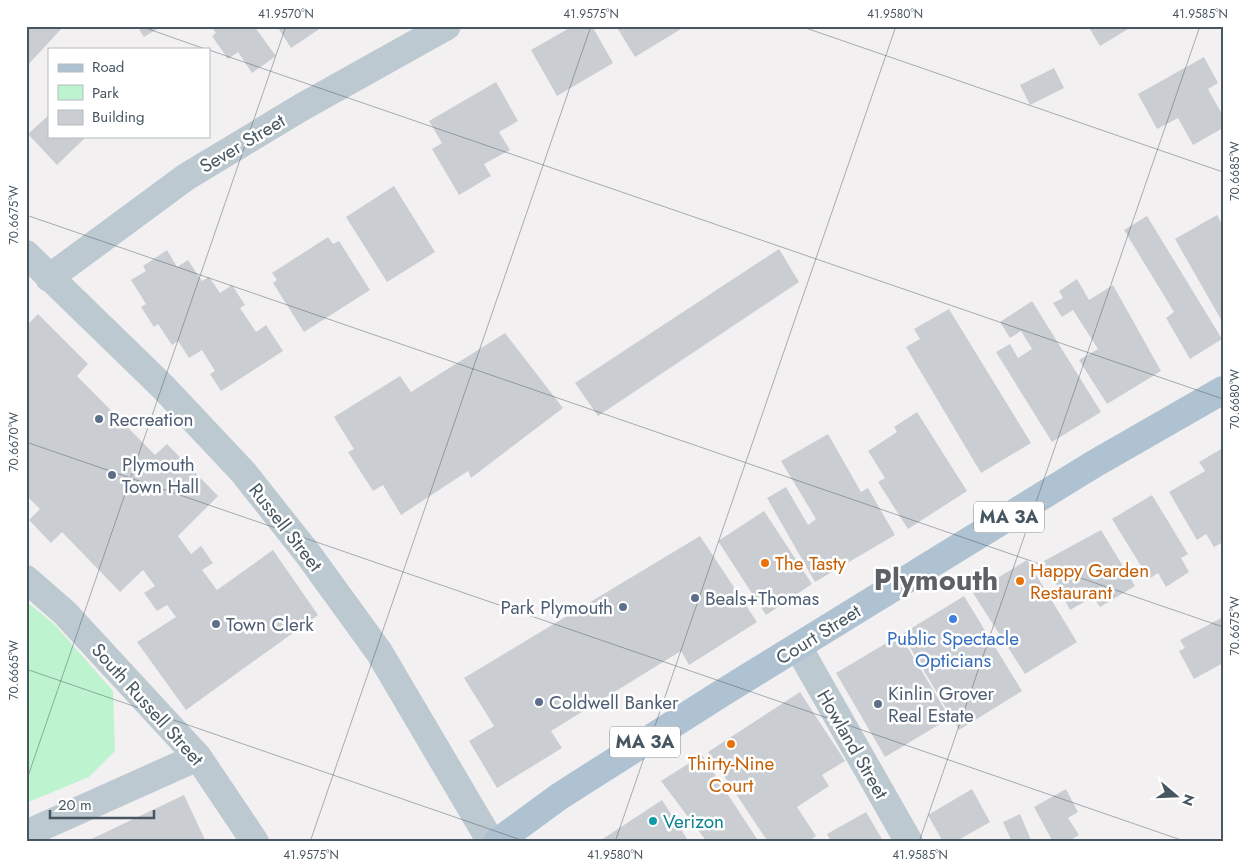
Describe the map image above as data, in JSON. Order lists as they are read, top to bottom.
{
  "streets": {
    "main road": ["MA 3A", "Court Street"],
    "street": [
      "Sever Street",
      "Russell Street",
      "South Russell Street",
      "Howland Street"
    ]
  },
  "crossings": [
    ["Sever Street", "Russell Street"],
    ["Court Street", "Howland Street"]
  ],
  "districts": ["Plymouth"],
  "places": [
    "Recreation",
    "Plymouth Town Hall",
    "The Tasty",
    "Happy Garden Restaurant",
    "Beals+Thomas",
    "Park Plymouth",
    "Public Spectacle Opticians",
    "Town Clerk",
    "Coldwell Banker",
    "Kinlin Grover Real Estate",
    "Thirty-Nine Court",
    "Verizon"
  ],
  "legend": ["Road", "Park", "Building"],
  "scale_bar": "20 m",
  "north": "right",
  "coordinates": [
    "41.9570°N",
    "41.9575°N",
    "41.9580°N",
    "41.9585°N",
    "70.6685°W",
    "70.6675°W",
    "70.6680°W",
    "70.6670°W",
    "70.6665°W"
  ]
}
